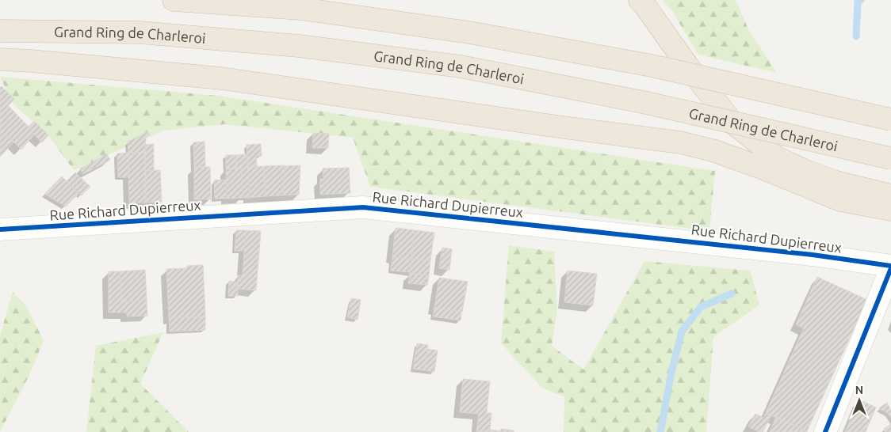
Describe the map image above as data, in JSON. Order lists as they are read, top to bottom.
{
  "streets": {
    "highway": ["Grand Ring de Charleroi"],
    "street": ["Rue Richard Dupierreux"]
  },
  "north": "top"
}
